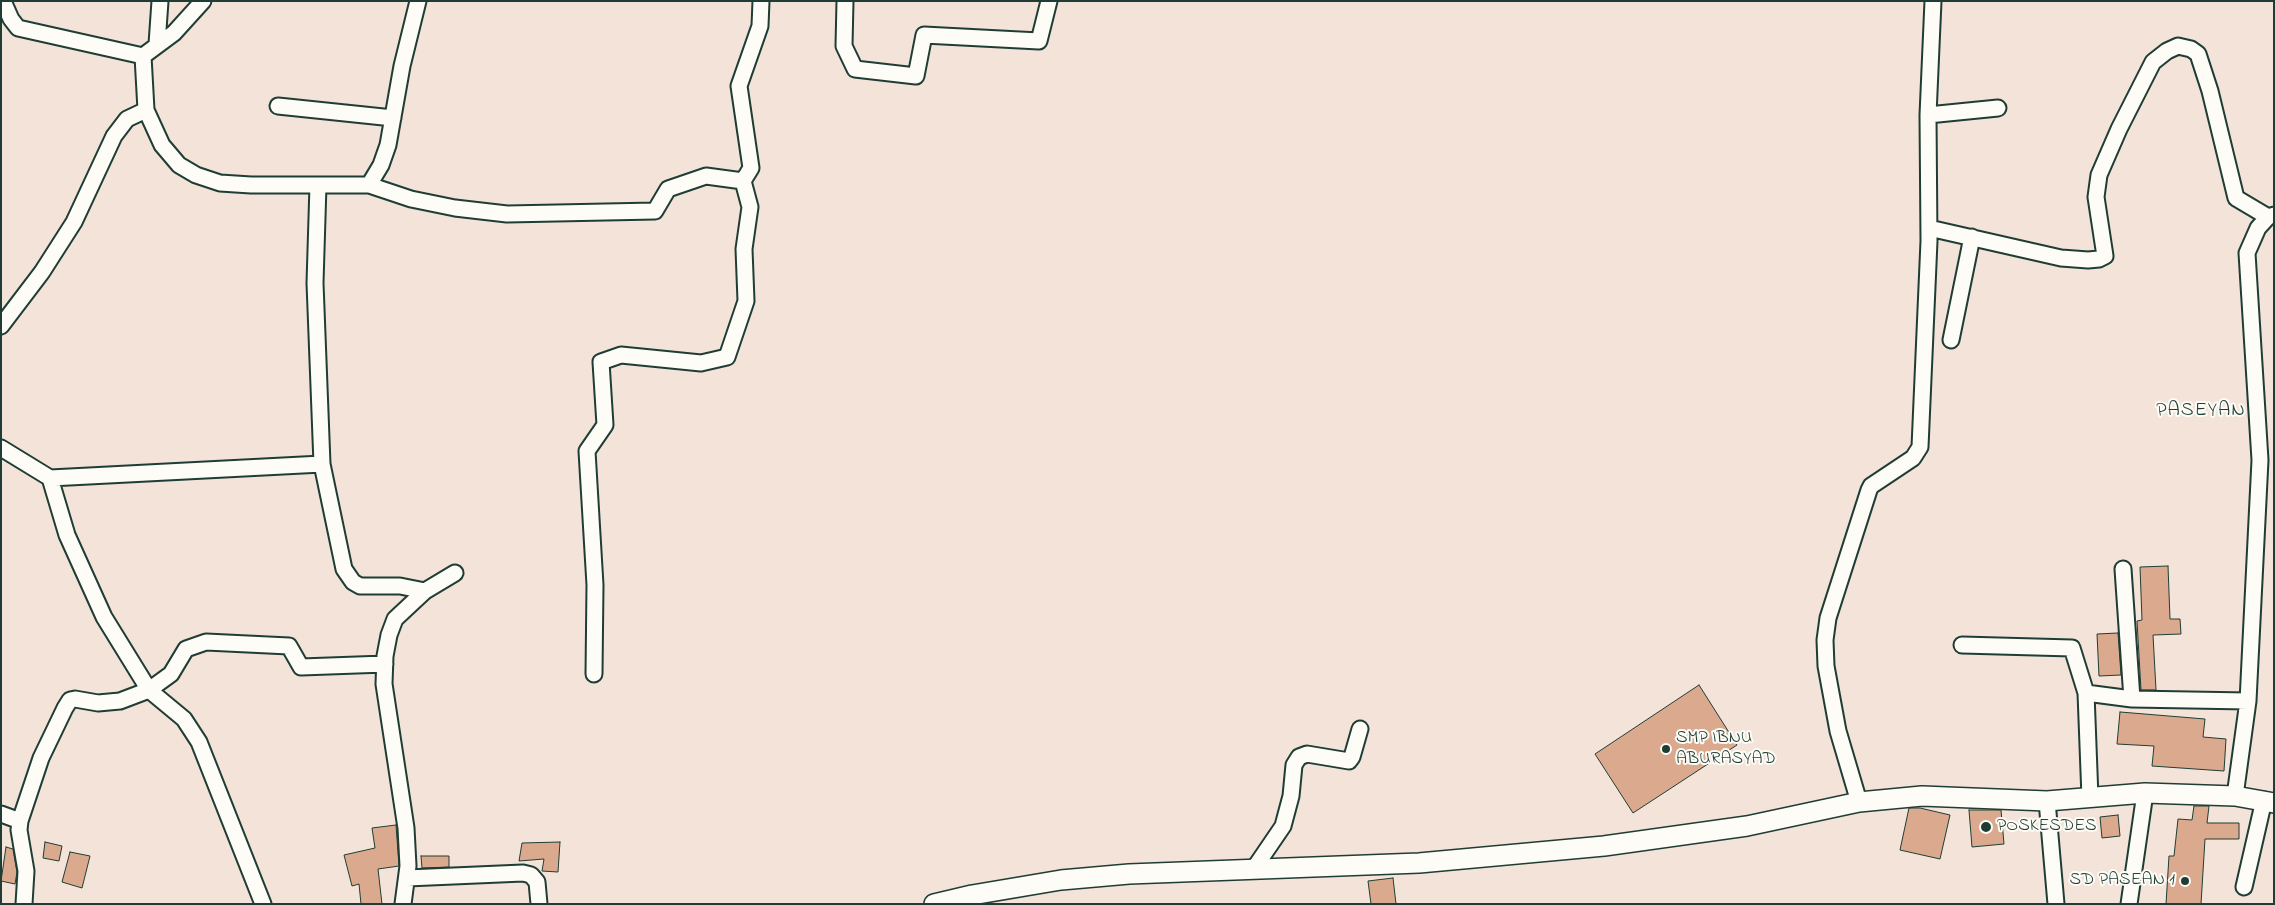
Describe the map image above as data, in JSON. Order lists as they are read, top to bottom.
{
  "districts": ["PASEYAN"],
  "places": ["SMP IBNU ABURASYAD", "POSKESDES", "SD PASEAN 1"]
}
